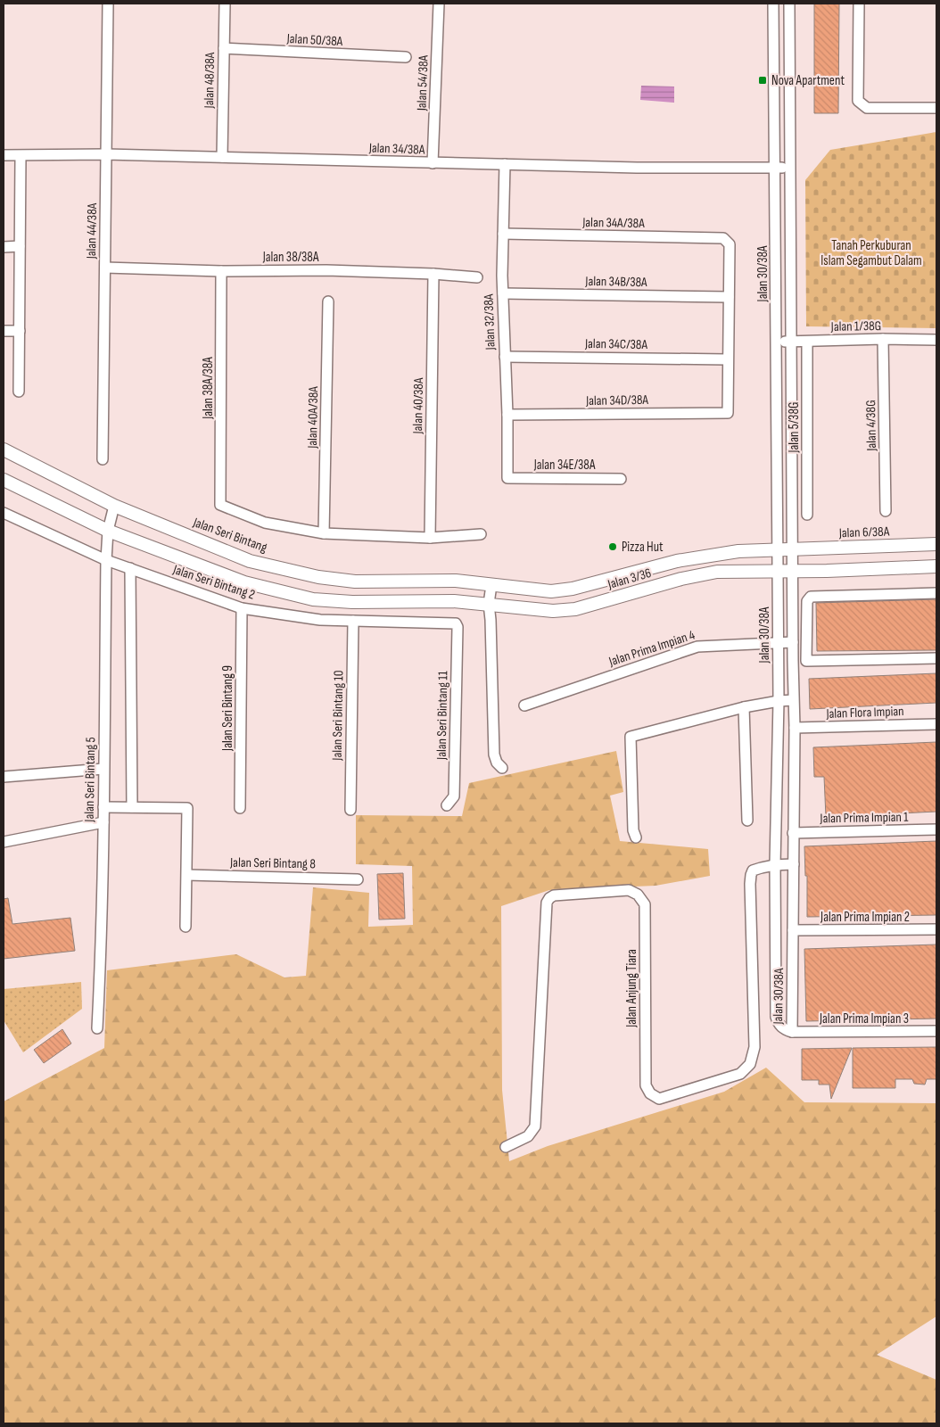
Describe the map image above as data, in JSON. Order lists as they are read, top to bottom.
{
  "streets": {
    "street": [
      "Jalan 50/38A",
      "Jalan 48/38A",
      "Jalan 54/38A",
      "Jalan 34/38A",
      "Jalan 34A/38A",
      "Jalan 44/38A",
      "Jalan 38/38A",
      "Jalan 30/38A",
      "Jalan 34B/38A",
      "Jalan 32/38A",
      "Jalan 1/38G",
      "Jalan 34C/38A",
      "Jalan 38A/38A",
      "Jalan 34D/38A",
      "Jalan 40/38A",
      "Jalan 40A/38A",
      "Jalan 4/38G",
      "Jalan 5/38G",
      "Jalan 34E/38A",
      "Jalan 6/38A",
      "Jalan Seri Bintang",
      "Jalan 3/36",
      "Jalan Seri Bintang 2",
      "Jalan Prima Impian 4",
      "Jalan Seri Bintang 9",
      "Jalan Flora Impian",
      "Jalan Seri Bintang 10",
      "Jalan Seri Bintang 11",
      "Jalan Seri Bintang 5",
      "Jalan Prima Impian 1",
      "Jalan Seri Bintang 8",
      "Jalan Prima Impian 2",
      "Jalan Anjung Tiara",
      "Jalan Prima Impian 3"
    ]
  },
  "crossings": [
    ["Jalan 50/38A", "Jalan 48/38A"],
    ["Jalan 48/38A", "Jalan 34/38A"],
    ["Jalan 54/38A", "Jalan 34/38A"],
    ["Jalan 34/38A", "Jalan 44/38A"],
    ["Jalan 34/38A", "Jalan 30/38A"],
    ["Jalan 34/38A", "Jalan 32/38A"],
    ["Jalan 34A/38A", "Jalan 34B/38A"],
    ["Jalan 34A/38A", "Jalan 32/38A"],
    ["Jalan 44/38A", "Jalan 38/38A"],
    ["Jalan 38/38A", "Jalan 38A/38A"],
    ["Jalan 38/38A", "Jalan 40/38A"],
    ["Jalan 30/38A", "Jalan 1/38G"],
    ["Jalan 30/38A", "Jalan 6/38A"],
    ["Jalan 30/38A", "Jalan 3/36"],
    ["Jalan 30/38A", "Jalan Prima Impian 4"],
    ["Jalan 30/38A", "Jalan Flora Impian"],
    ["Jalan 30/38A", "Jalan Prima Impian 1"],
    ["Jalan 30/38A", "Jalan Prima Impian 2"],
    ["Jalan 30/38A", "Jalan Anjung Tiara"],
    ["Jalan 30/38A", "Jalan Prima Impian 3"],
    ["Jalan 34B/38A", "Jalan 32/38A"],
    ["Jalan 32/38A", "Jalan 34C/38A"],
    ["Jalan 32/38A", "Jalan 34D/38A"],
    ["Jalan 32/38A", "Jalan 34E/38A"],
    ["Jalan 1/38G", "Jalan 4/38G"],
    ["Jalan 1/38G", "Jalan 5/38G"],
    ["Jalan 34C/38A", "Jalan 34D/38A"],
    ["Jalan 38A/38A", "Jalan 40A/38A"],
    ["Jalan 6/38A", "Jalan 3/36"],
    ["Jalan Seri Bintang", "Jalan 3/36"],
    ["Jalan Seri Bintang", "Jalan Seri Bintang 5"],
    ["Jalan Seri Bintang 2", "Jalan Seri Bintang 9"],
    ["Jalan Seri Bintang 2", "Jalan Seri Bintang 10"],
    ["Jalan Seri Bintang 2", "Jalan Seri Bintang 11"],
    ["Jalan Seri Bintang 2", "Jalan Seri Bintang 5"]
  ],
  "parks": ["Tanah Perkuburan Islam Segambut Dalam"],
  "places": {
    "transit": ["Nova Apartment"],
    "other": ["Pizza Hut"]
  }
}
